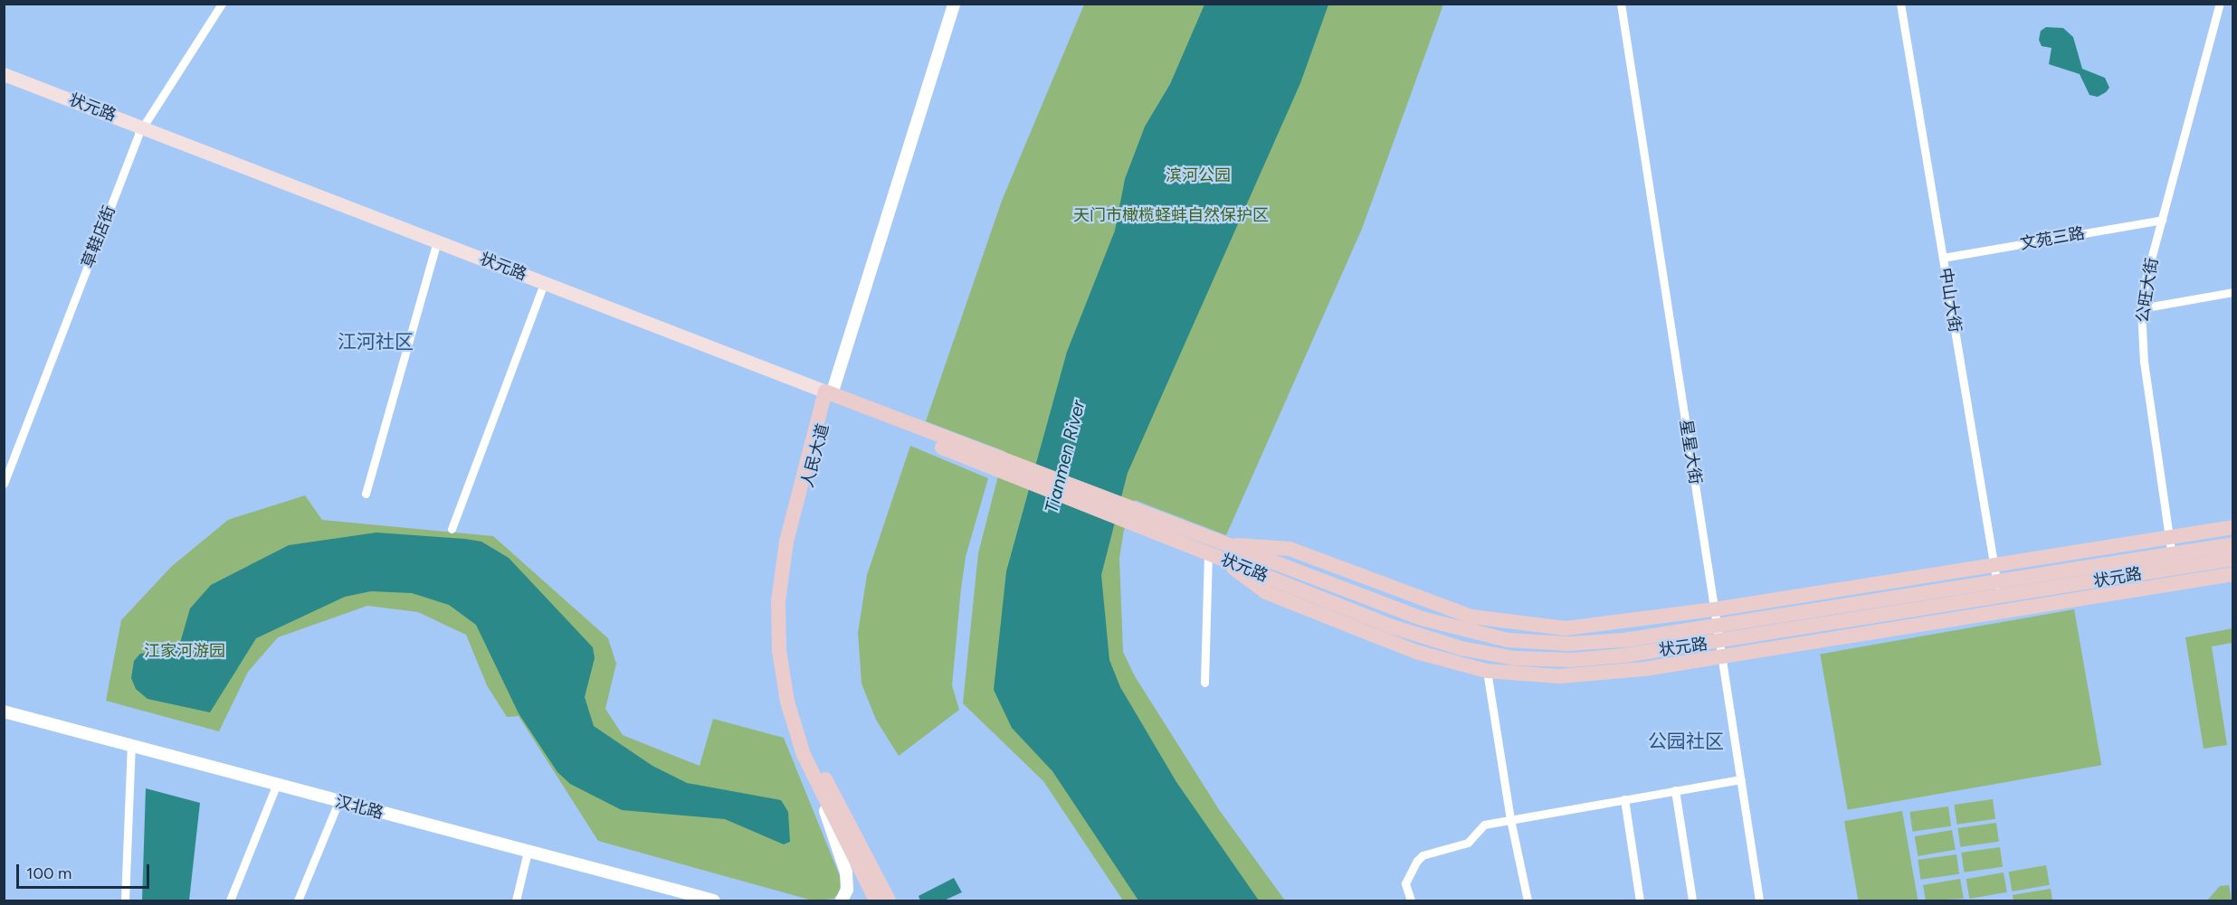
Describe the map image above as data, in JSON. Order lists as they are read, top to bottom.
{
  "streets": {
    "highway": ["状元路", "人民大道"],
    "main road": ["汉北路"],
    "street": [
      "草鞋店街",
      "文苑三路",
      "公旺大街",
      "中山大街",
      "星星大街"
    ]
  },
  "crossings": [
    ["状元路", "草鞋店街"],
    ["状元路", "公旺大街"],
    ["状元路", "中山大街"],
    ["状元路", "星星大街"],
    ["状元路", "人民大道"],
    ["文苑三路", "公旺大街"],
    ["文苑三路", "中山大街"]
  ],
  "districts": ["江河社区", "公园社区"],
  "water": ["Tianmen River"],
  "parks": ["滨河公园", "天门市橄榄蛏蚌自然保护区", "江家河游园"],
  "scale_bar": "100 m"
}
